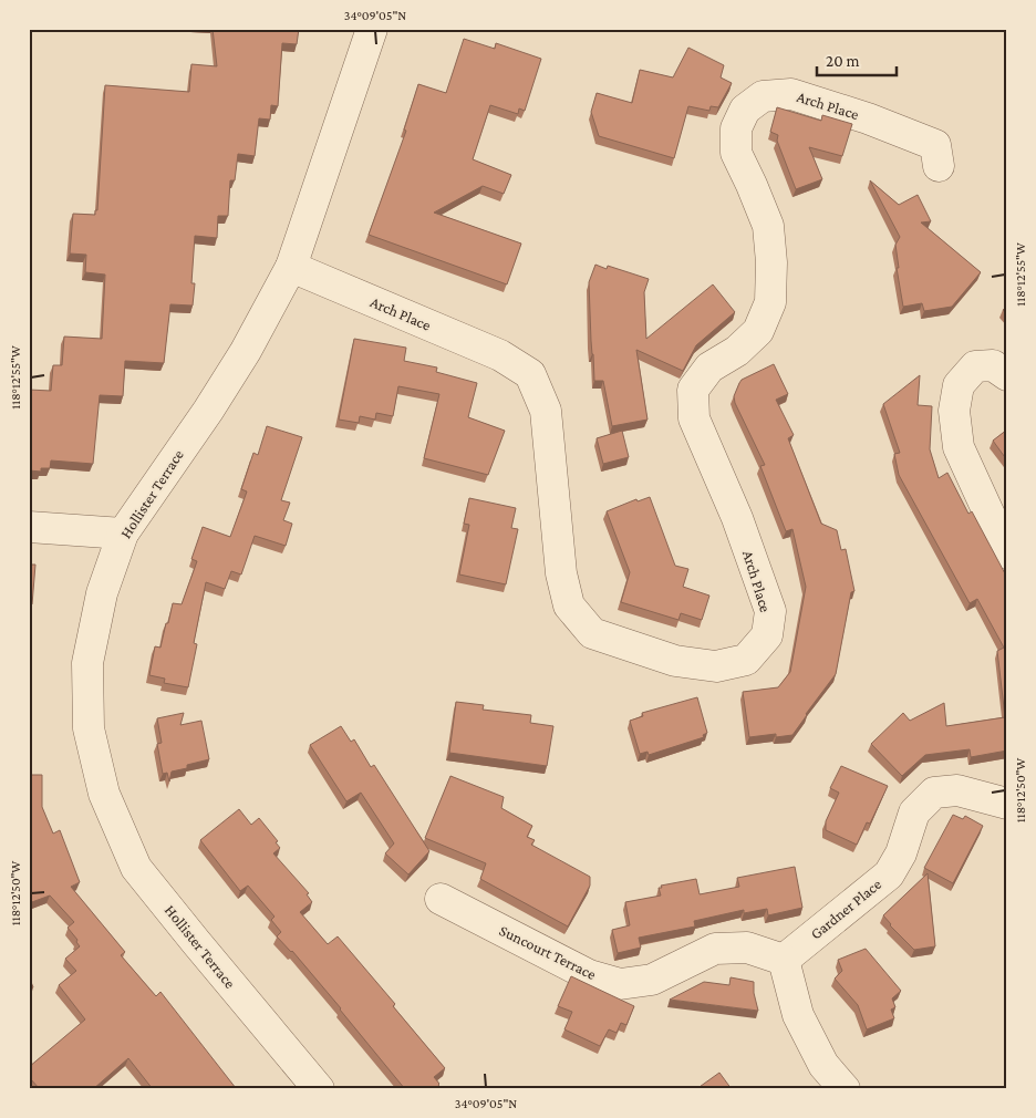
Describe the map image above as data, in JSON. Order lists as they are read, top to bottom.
{
  "streets": {
    "street": [
      "Arch Place",
      "Hollister Terrace",
      "Gardner Place",
      "Suncourt Terrace"
    ]
  },
  "crossings": [
    ["Arch Place", "Hollister Terrace"],
    ["Gardner Place", "Suncourt Terrace"]
  ],
  "scale_bar": "20 m",
  "coordinates": ["34°09'05\"N", "118°12'55\"W", "118°12'50\"W"]
}
